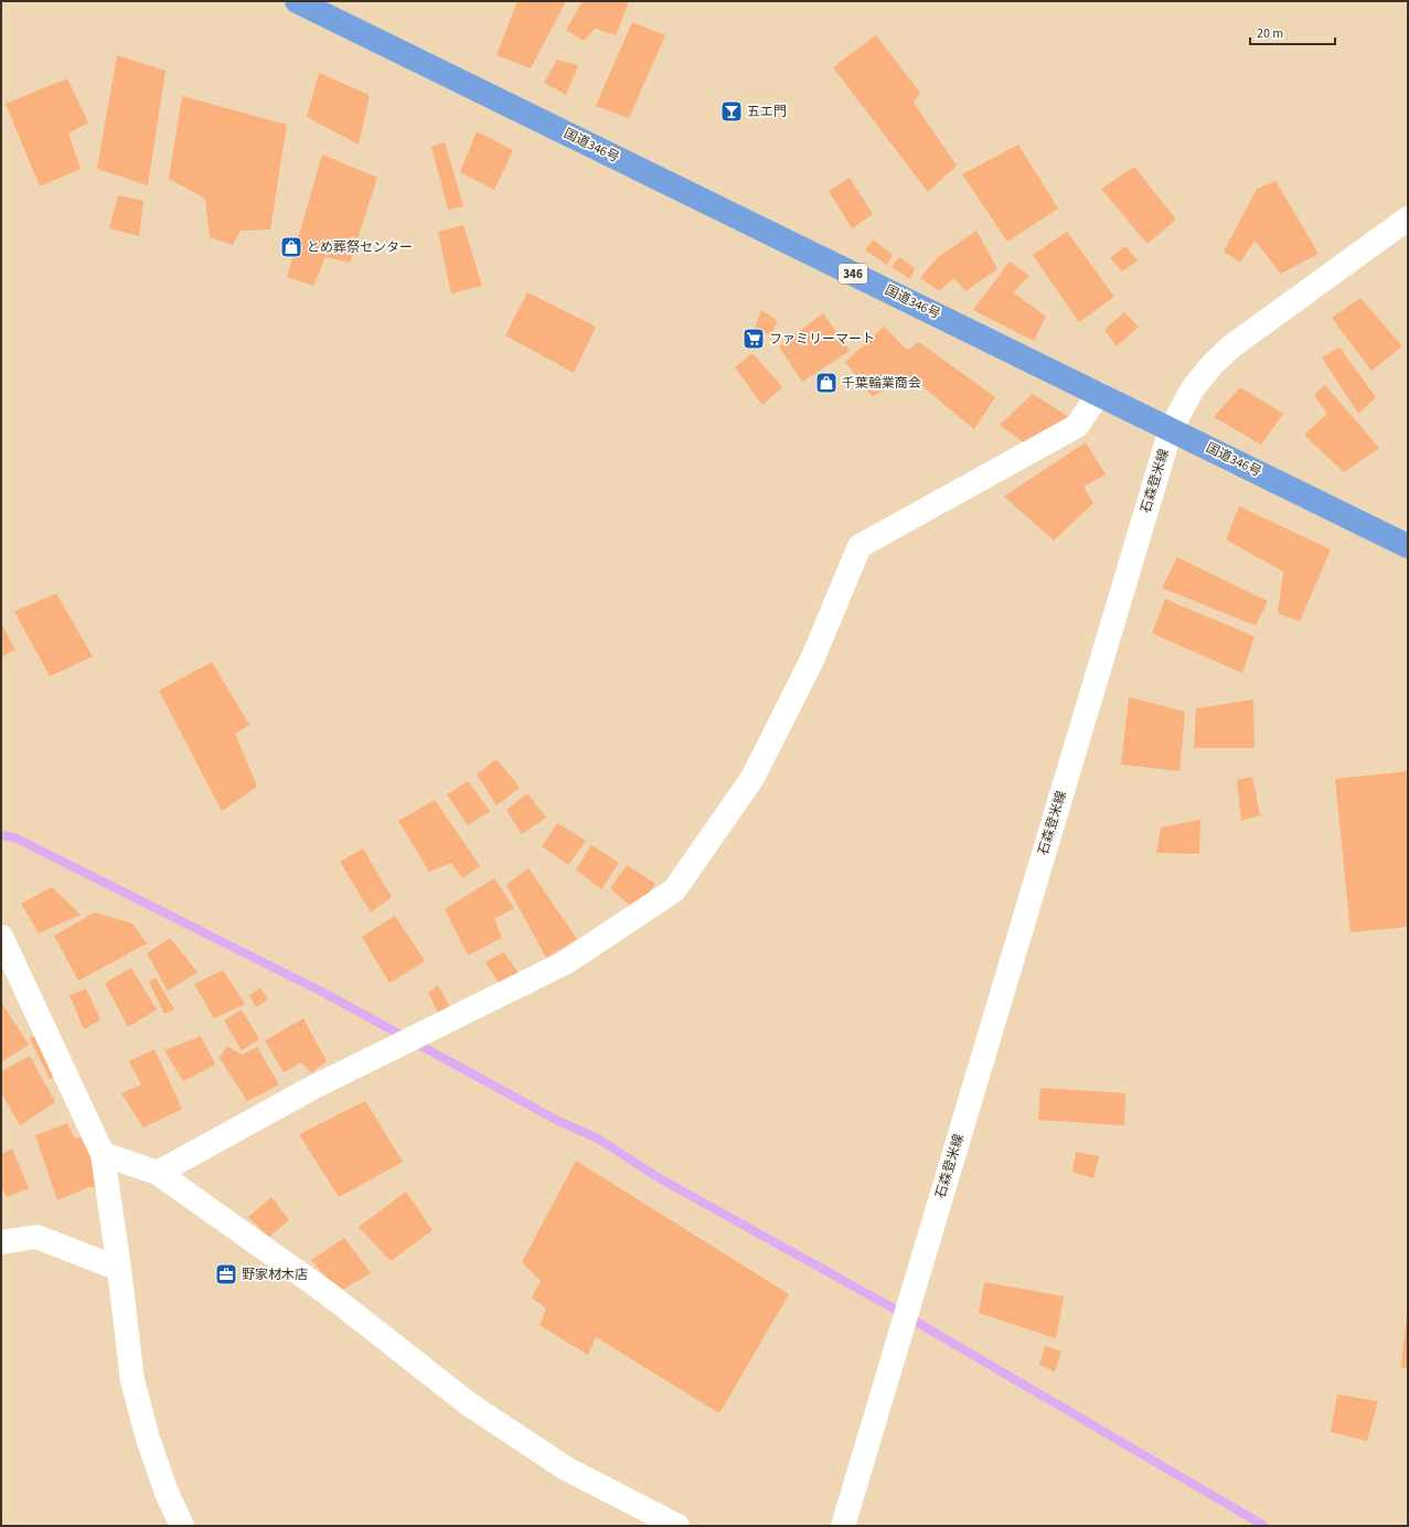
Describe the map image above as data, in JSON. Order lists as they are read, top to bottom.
{
  "streets": {
    "highway": ["国道346号", "346"],
    "street": ["石森登米線"]
  },
  "crossings": [
    ["国道346号", "石森登米線"]
  ],
  "places": {
    "bar": ["五エ門"],
    "shop": ["とめ葬祭センター", "千葉輪業商会"],
    "supermarket": ["ファミリーマート"],
    "office": ["野家材木店"]
  },
  "scale_bar": "20 m"
}
